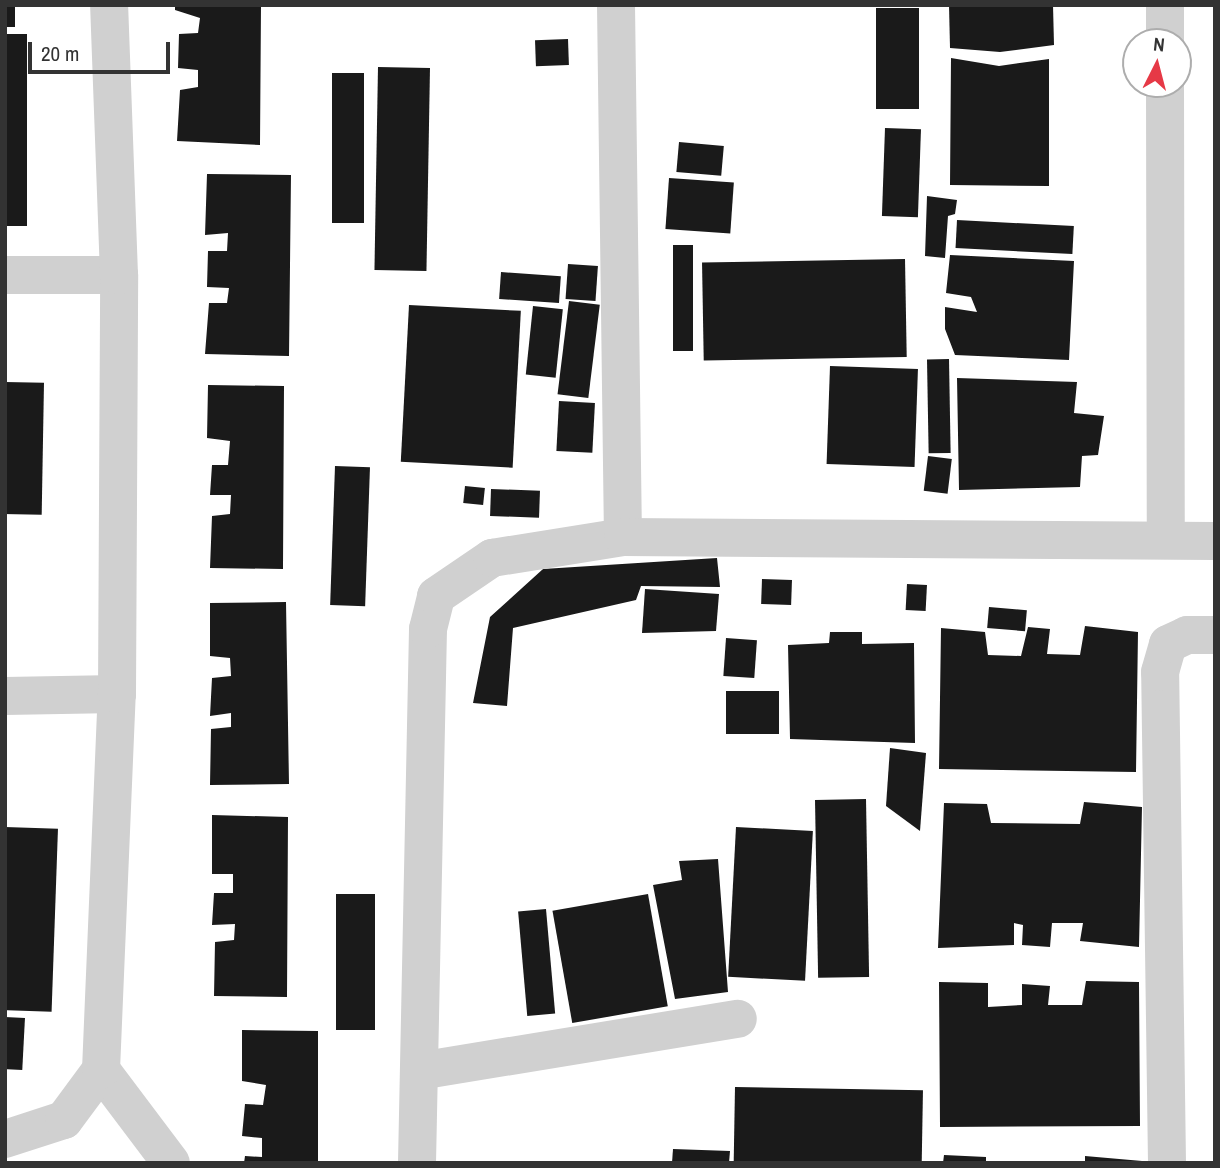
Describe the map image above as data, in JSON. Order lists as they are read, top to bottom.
{
  "scale_bar": "20 m",
  "north": "top"
}
